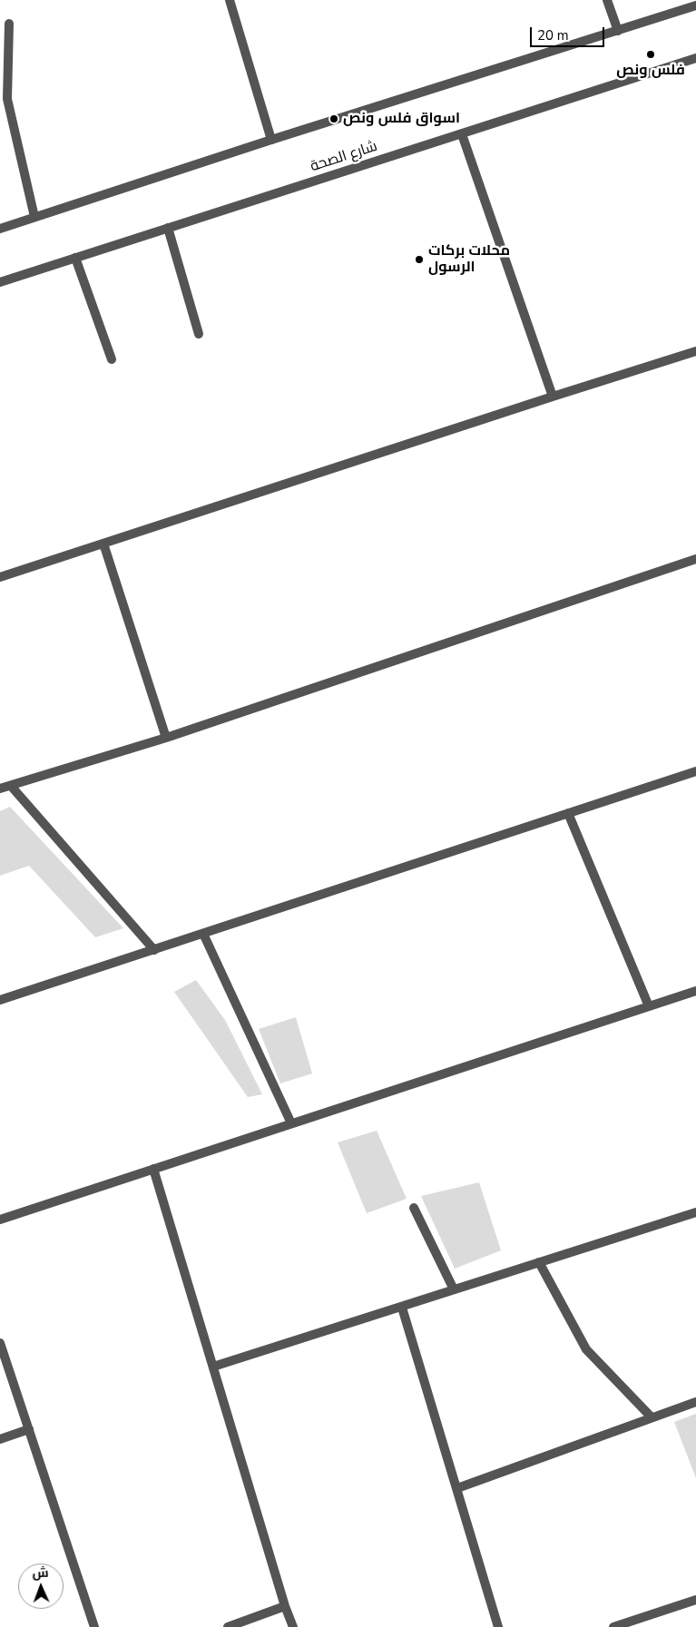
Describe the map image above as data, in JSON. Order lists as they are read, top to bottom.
{
  "streets": {
    "street": ["شارع الصحة"]
  },
  "places": ["فلس ونص", "اسواق فلس ونص", "محلات بركات الرسول"],
  "scale_bar": "20 m",
  "north": "top"
}
